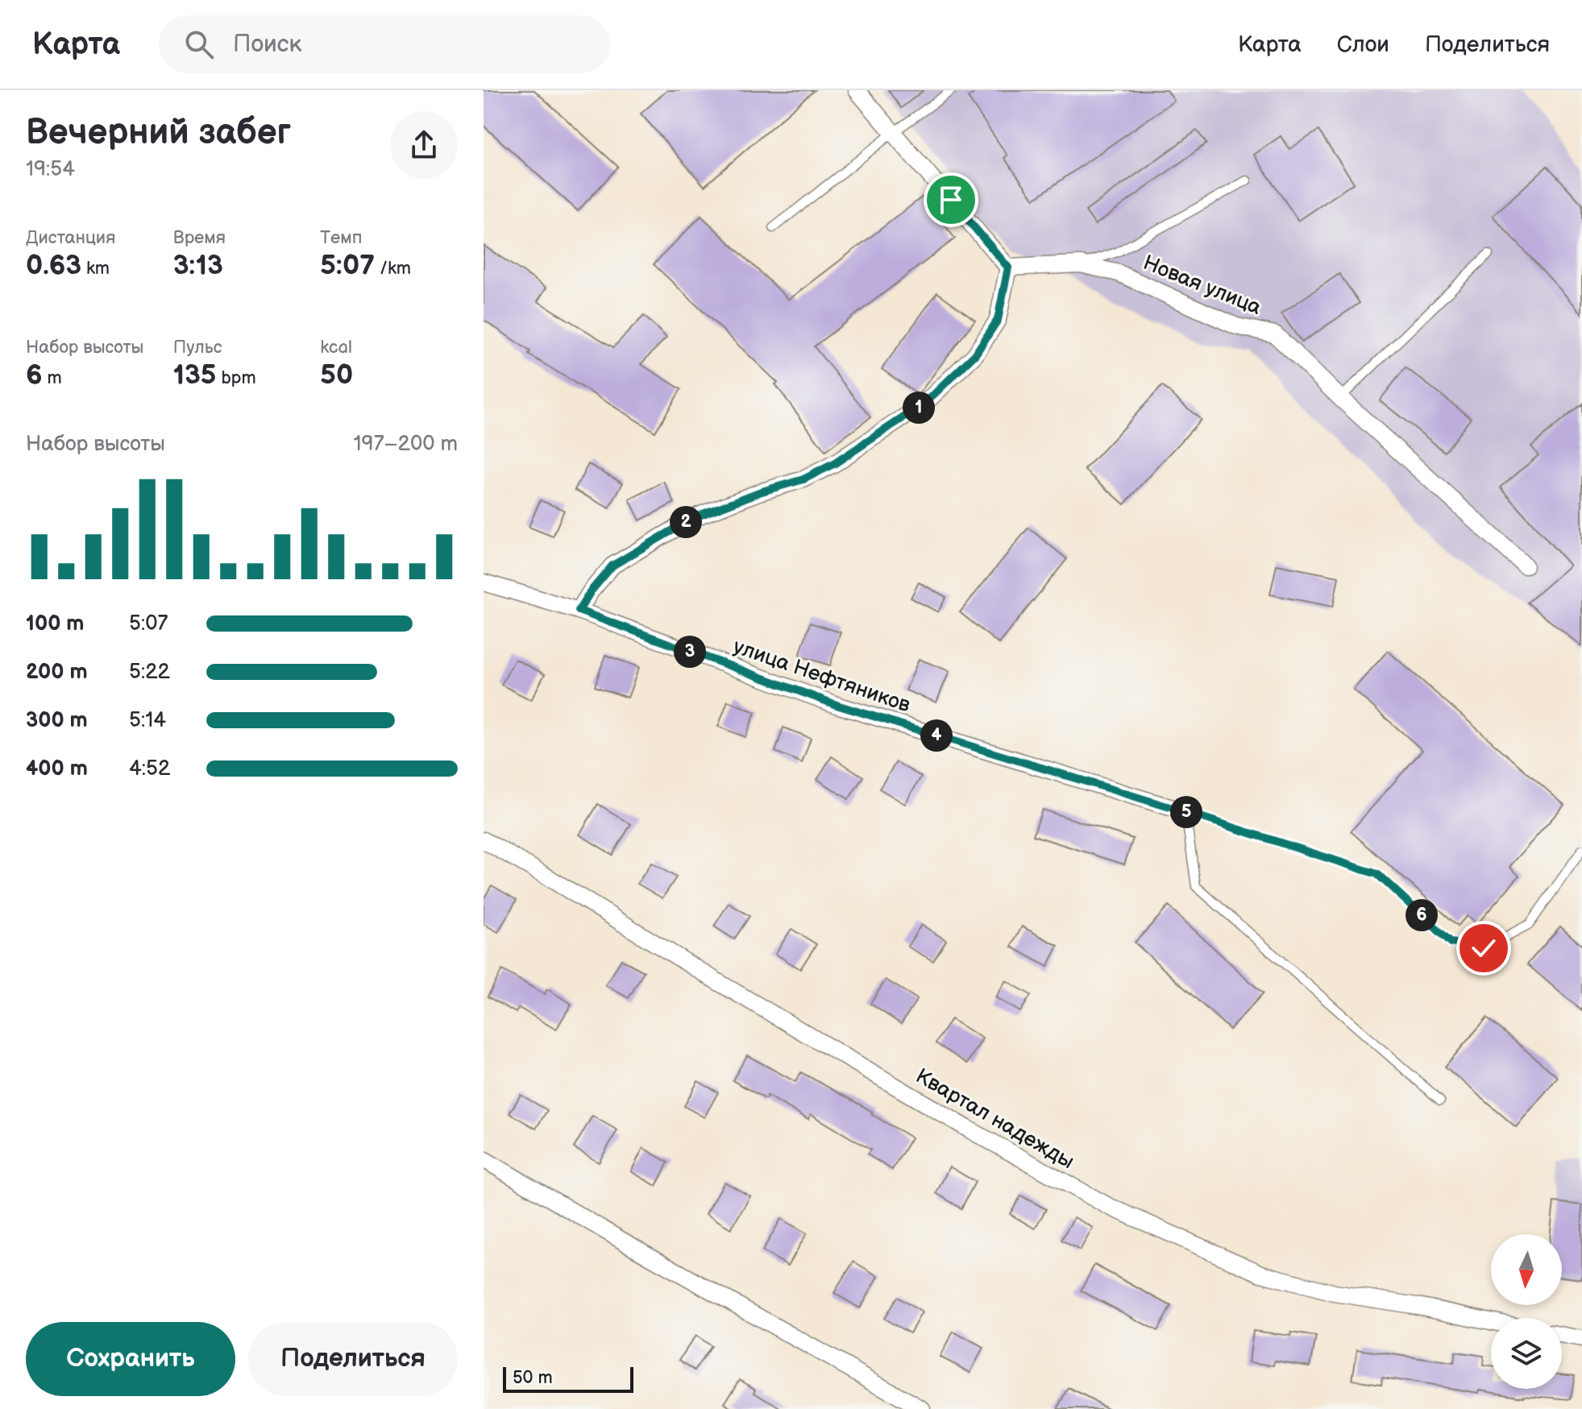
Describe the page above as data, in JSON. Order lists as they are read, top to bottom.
{
  "streets": {
    "street": ["Новая улица", "улица Нефтяников", "Квартал надежды"]
  },
  "scale_bar": "50 m",
  "north": "bottom",
  "page": {
    "header": "Карта",
    "search": "Поиск",
    "nav": ["Карта", "Слои", "Поделиться"],
    "heading": ["Вечерний забег", "19:54"],
    "stats": [
      ["Дистанция", "0.63 km"],
      ["Время", "3:13"],
      ["Темп", "5:07 /km"],
      ["Набор высоты", "6 m"],
      ["Пульс", "135 bpm"],
      ["kcal", "50"]
    ],
    "pins": [
      "1",
      "2",
      "3",
      "4",
      "5",
      "6"
    ],
    "chart": ["Набор высоты", "197–200 m"],
    "list": [
      {
        "name": "100 m",
        "note": "5:07"
      },
      {
        "name": "200 m",
        "note": "5:22"
      },
      {
        "name": "300 m",
        "note": "5:14"
      },
      {
        "name": "400 m",
        "note": "4:52"
      }
    ],
    "buttons": ["Сохранить", "Поделиться"],
    "scale": "50 m"
  }
}
